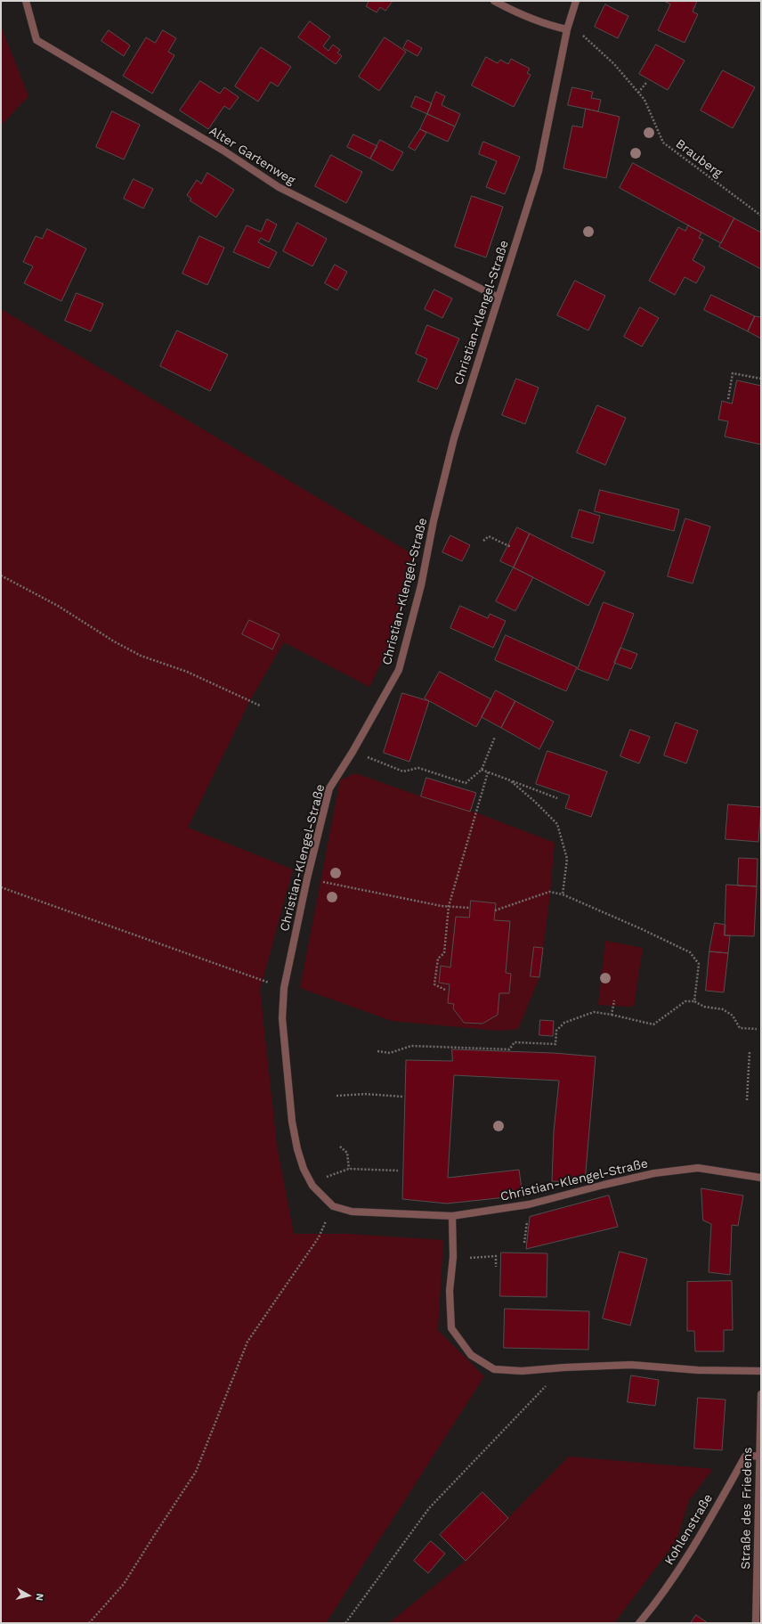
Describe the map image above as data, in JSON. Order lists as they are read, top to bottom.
{
  "streets": {
    "street": [
      "Alter Gartenweg",
      "Christian-Klengel-Straße",
      "Straße des Friedens",
      "Kohlenstraße"
    ],
    "path": ["Brauberg"]
  },
  "crossings": [
    ["Alter Gartenweg", "Christian-Klengel-Straße"],
    ["Brauberg", "Christian-Klengel-Straße"],
    ["Straße des Friedens", "Kohlenstraße"]
  ],
  "north": "right"
}
